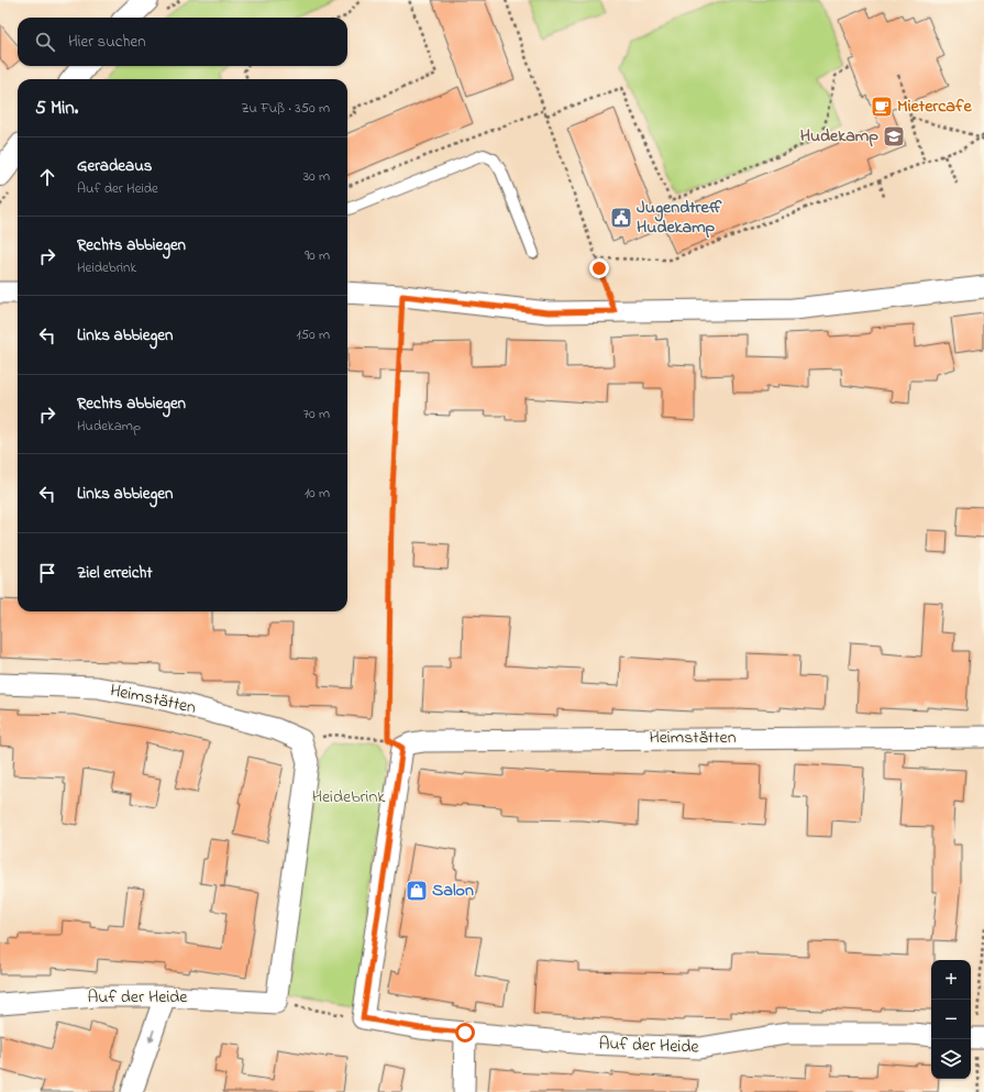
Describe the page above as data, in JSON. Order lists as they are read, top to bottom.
{
  "streets": {
    "street": ["Heimstätten", "Auf der Heide"]
  },
  "crossings": [
    ["Heimstätten", "Auf der Heide"]
  ],
  "parks": ["Heidebrink"],
  "places": {
    "cafe": ["Mietercafe"],
    "school or university": ["Hudekamp"],
    "public building": ["Jugendtreff Hudekamp"],
    "shop": ["Salon"]
  },
  "page": {
    "search": "Hier suchen",
    "heading": ["5 Min.", "Zu Fuß · 350 m"],
    "list": [
      ["Geradeaus", "Auf der Heide", "30 m"],
      ["Rechts abbiegen", "Heidebrink", "90 m"],
      ["Links abbiegen", "150 m"],
      ["Rechts abbiegen", "Hudekamp", "70 m"],
      ["Links abbiegen", "10 m"],
      "Ziel erreicht"
    ],
    "map_buttons": ["+", "−"]
  }
}
